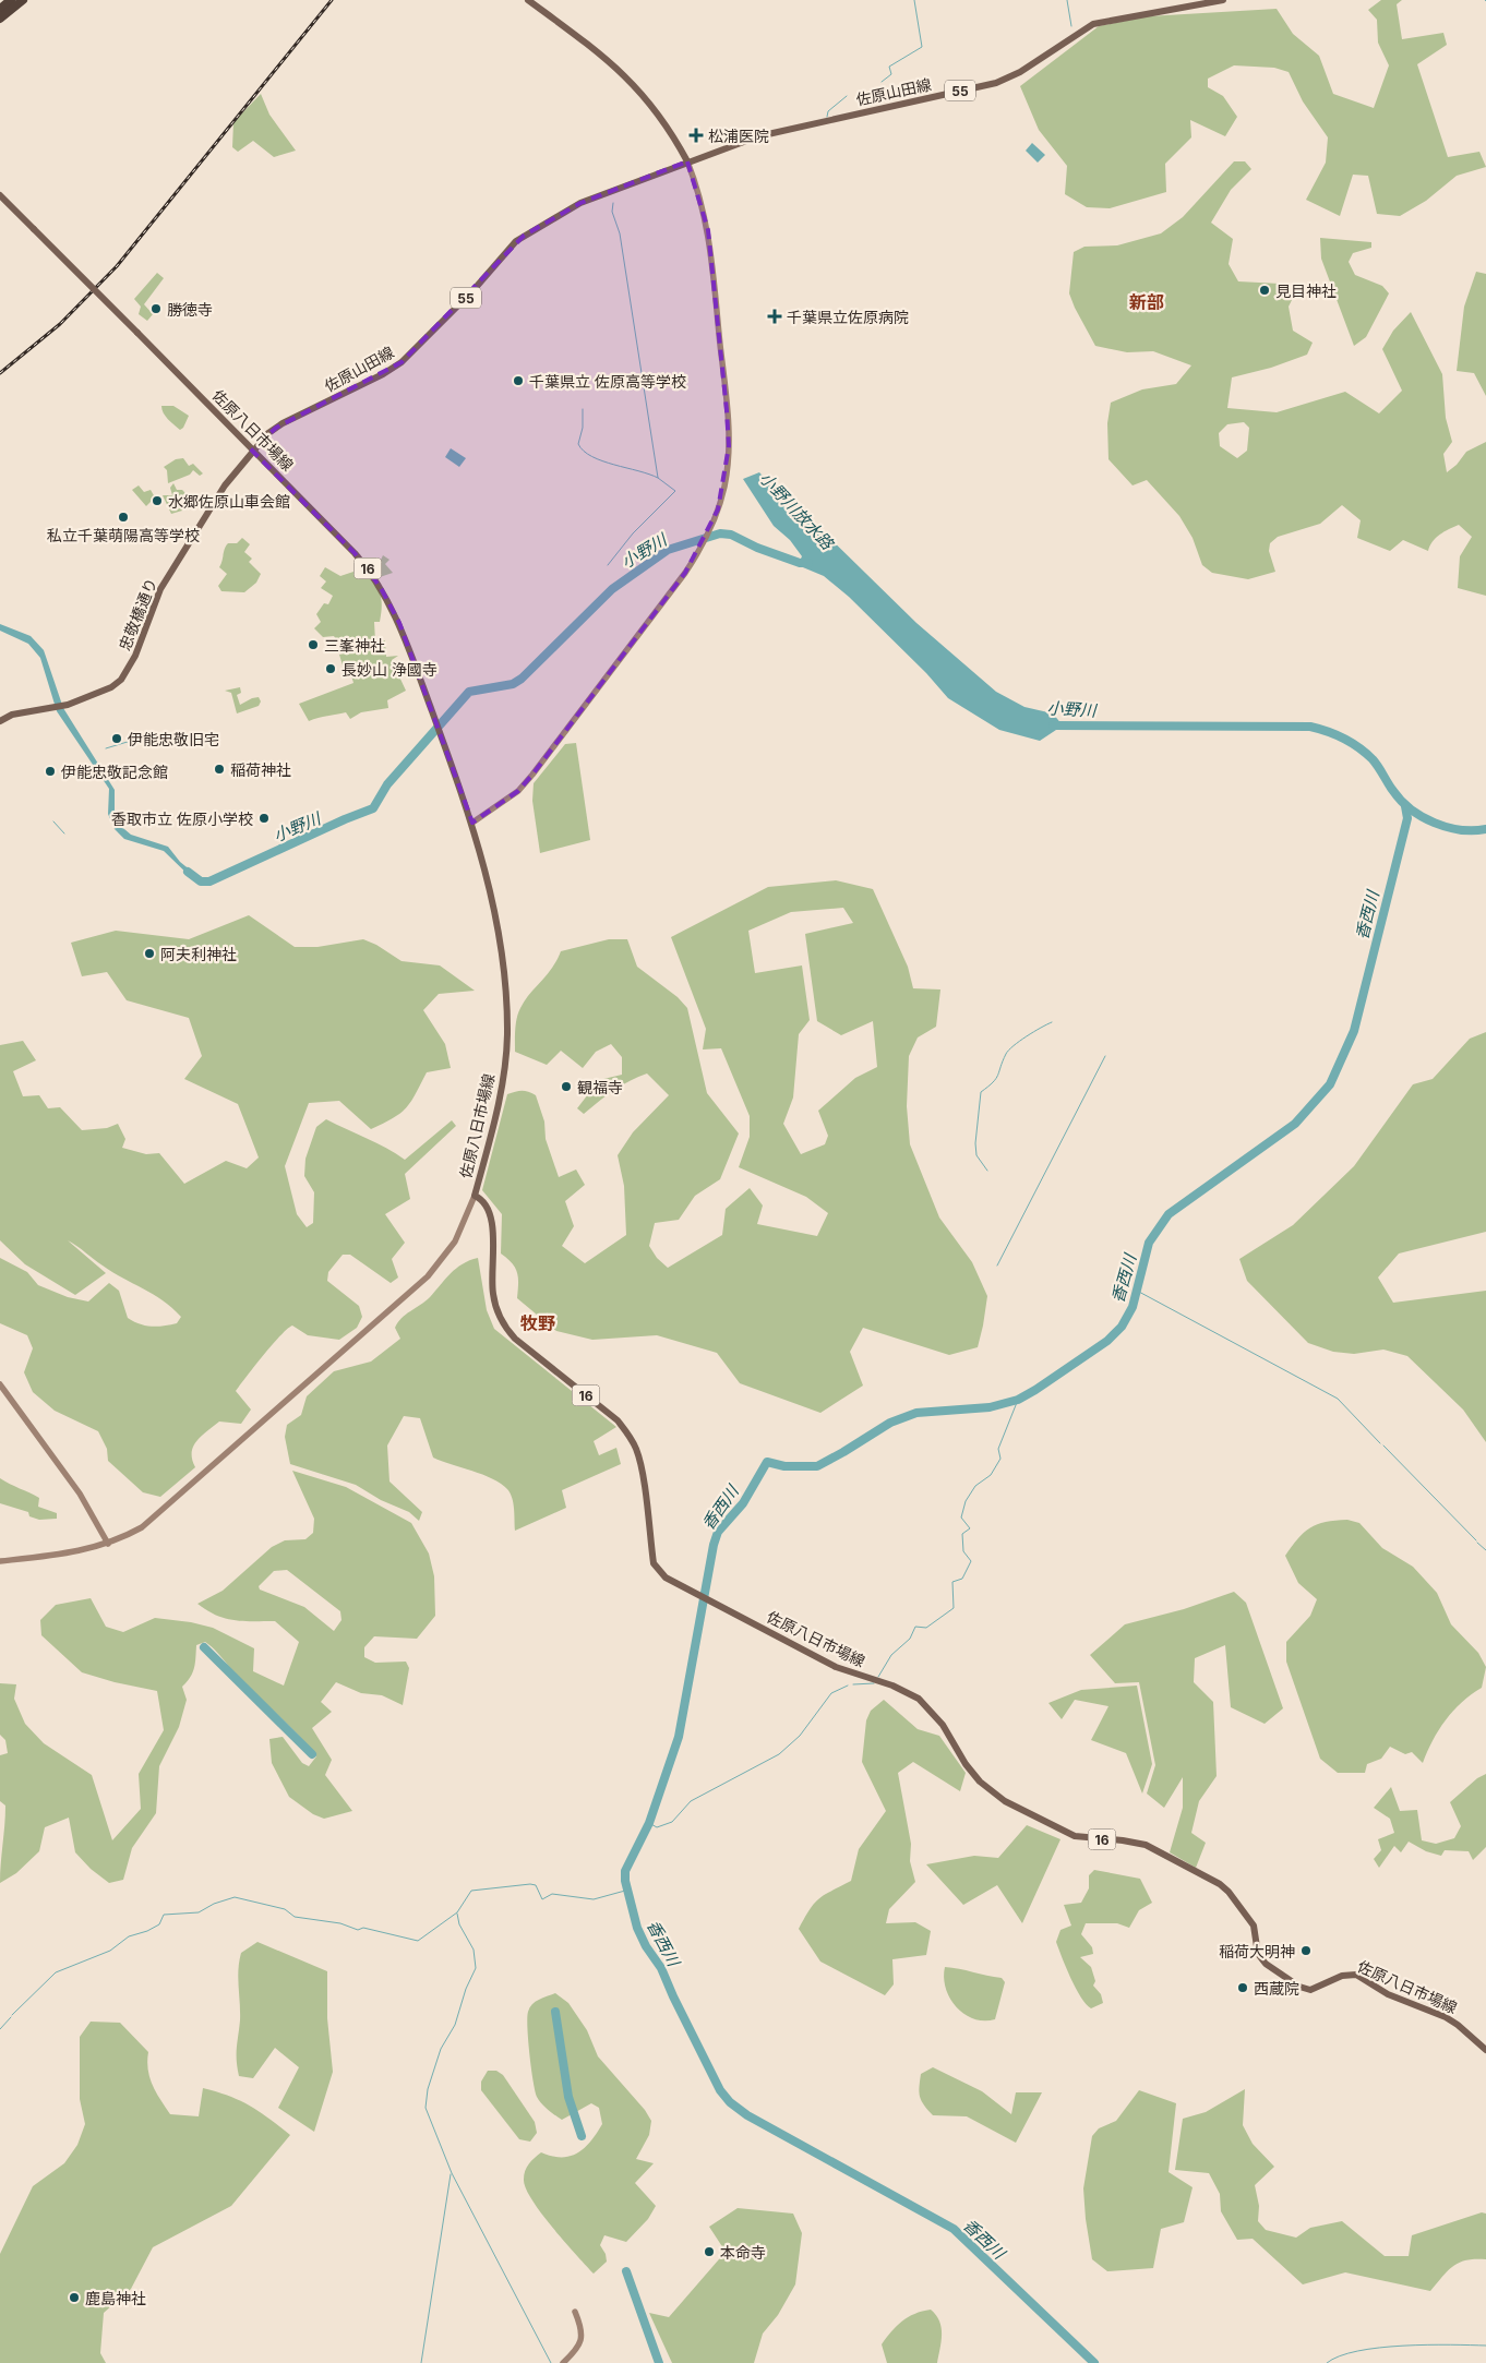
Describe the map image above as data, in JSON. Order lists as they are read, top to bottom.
{
  "streets": {
    "main road": [
      "55",
      "佐原山田線",
      "佐原八日市場線",
      "16",
      "忠敬橋通り"
    ]
  },
  "crossings": [
    ["佐原山田線", "佐原八日市場線"],
    ["佐原山田線", "忠敬橋通り"],
    ["佐原八日市場線", "忠敬橋通り"]
  ],
  "districts": ["新部", "牧野"],
  "water": ["小野川放水路", "小野川", "香西川"],
  "places": {
    "health": ["松浦医院", "千葉県立佐原病院"],
    "other": [
      "見目神社",
      "勝徳寺",
      "千葉県立 佐原高等学校",
      "水郷佐原山車会館",
      "私立千葉萌陽高等学校",
      "三峯神社",
      "長妙山 浄國寺",
      "伊能忠敬旧宅",
      "稲荷神社",
      "伊能忠敬記念館",
      "香取市立 佐原小学校",
      "阿夫利神社",
      "観福寺",
      "稲荷大明神",
      "西蔵院",
      "本命寺",
      "鹿島神社"
    ]
  }
}
